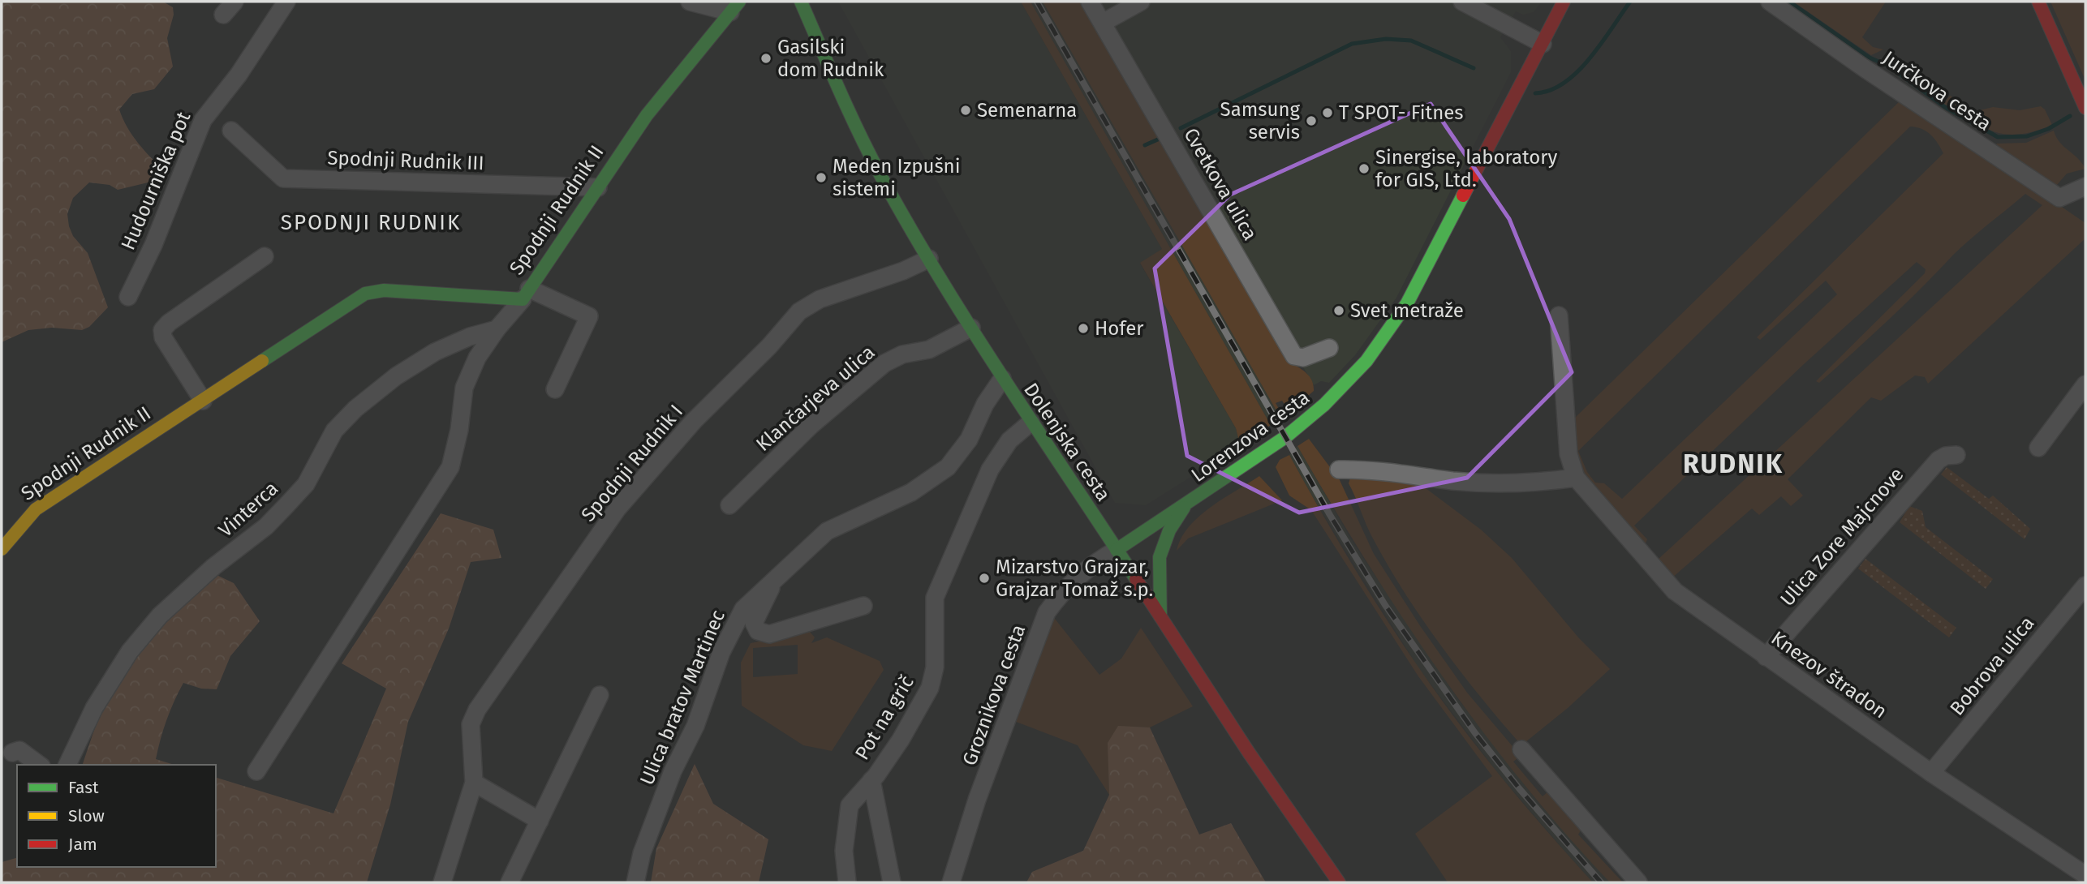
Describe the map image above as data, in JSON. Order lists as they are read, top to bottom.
{
  "streets": {
    "street": [
      "Jurčkova cesta",
      "Spodnji Rudnik III",
      "Hudourniška pot",
      "Cvetkova ulica",
      "Spodnji Rudnik II",
      "Klančarjeva ulica",
      "Lorenzova cesta",
      "Dolenjska cesta",
      "Spodnji Rudnik I",
      "Vinterca",
      "Ulica Zore Majcnove",
      "Bobrova ulica",
      "Knezov štradon",
      "Groznikova cesta",
      "Ulica bratov Martinec",
      "Pot na grič"
    ]
  },
  "crossings": [
    ["Spodnji Rudnik III", "Spodnji Rudnik II"],
    ["Klančarjeva ulica", "Dolenjska cesta"],
    ["Lorenzova cesta", "Dolenjska cesta"],
    ["Lorenzova cesta", "Groznikova cesta"],
    ["Dolenjska cesta", "Spodnji Rudnik I"],
    ["Dolenjska cesta", "Groznikova cesta"],
    ["Dolenjska cesta", "Ulica bratov Martinec"],
    ["Dolenjska cesta", "Pot na grič"],
    ["Ulica Zore Majcnove", "Knezov štradon"],
    ["Bobrova ulica", "Knezov štradon"]
  ],
  "districts": ["SPODNJI RUDNIK", "RUDNIK"],
  "places": [
    "Gasilski dom Rudnik",
    "Semenarna",
    "T SPOT- Fitnes",
    "Samsung servis",
    "Sinergise, laboratory for GIS, Ltd.",
    "Meden Izpušni sistemi",
    "Svet metraže",
    "Hofer",
    "Mizarstvo Grajzar, Grajzar Tomaž s.p."
  ],
  "legend": ["Fast", "Slow", "Jam"]
}
